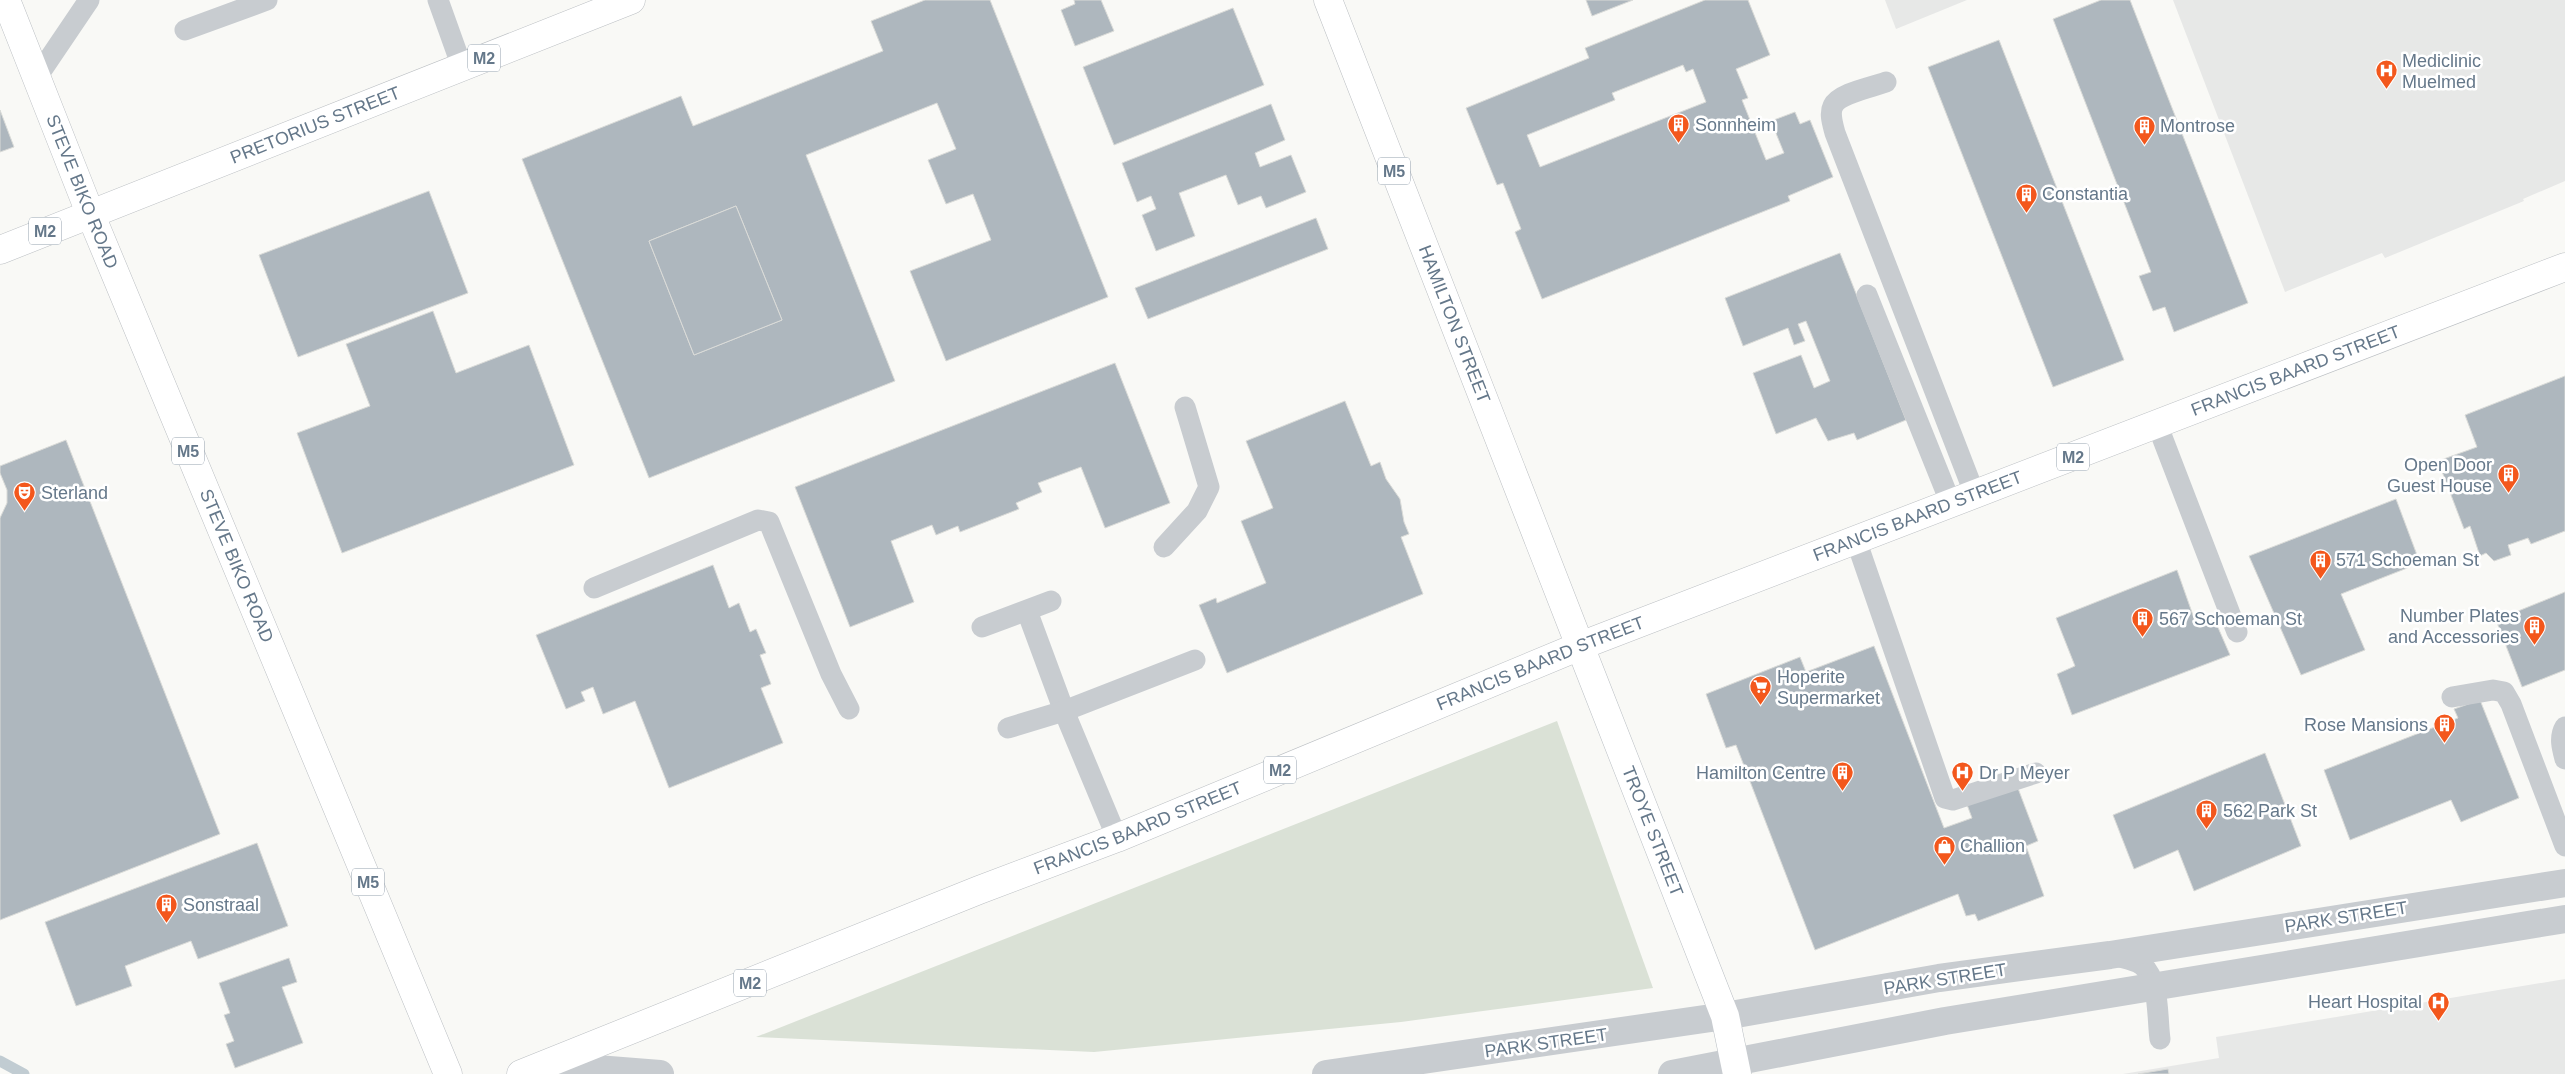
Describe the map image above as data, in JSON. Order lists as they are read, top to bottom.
{
  "streets": {
    "main road": [
      "M2",
      "PRETORIUS STREET",
      "M5",
      "STEVE BIKO ROAD",
      "HAMILTON STREET",
      "FRANCIS BAARD STREET",
      "TROYE STREET"
    ],
    "street": ["PARK STREET"]
  },
  "crossings": [
    ["PRETORIUS STREET", "STEVE BIKO ROAD"],
    ["M5", "TROYE STREET"],
    ["M5", "PARK STREET"],
    ["HAMILTON STREET", "FRANCIS BAARD STREET"],
    ["HAMILTON STREET", "TROYE STREET"],
    ["FRANCIS BAARD STREET", "TROYE STREET"],
    ["TROYE STREET", "PARK STREET"]
  ],
  "places": {
    "hospital": ["Mediclinic Muelmed", "Dr P Meyer", "Heart Hospital"],
    "building": [
      "Sonnheim",
      "Montrose",
      "Constantia",
      "Open Door Guest House",
      "571 Schoeman St",
      "567 Schoeman St",
      "Number Plates and Accessories",
      "Rose Mansions",
      "Hamilton Centre",
      "562 Park St",
      "Sonstraal"
    ],
    "theatre": ["Sterland"],
    "supermarket": ["Hoperite Supermarket"],
    "shop": ["Challion"]
  }
}
